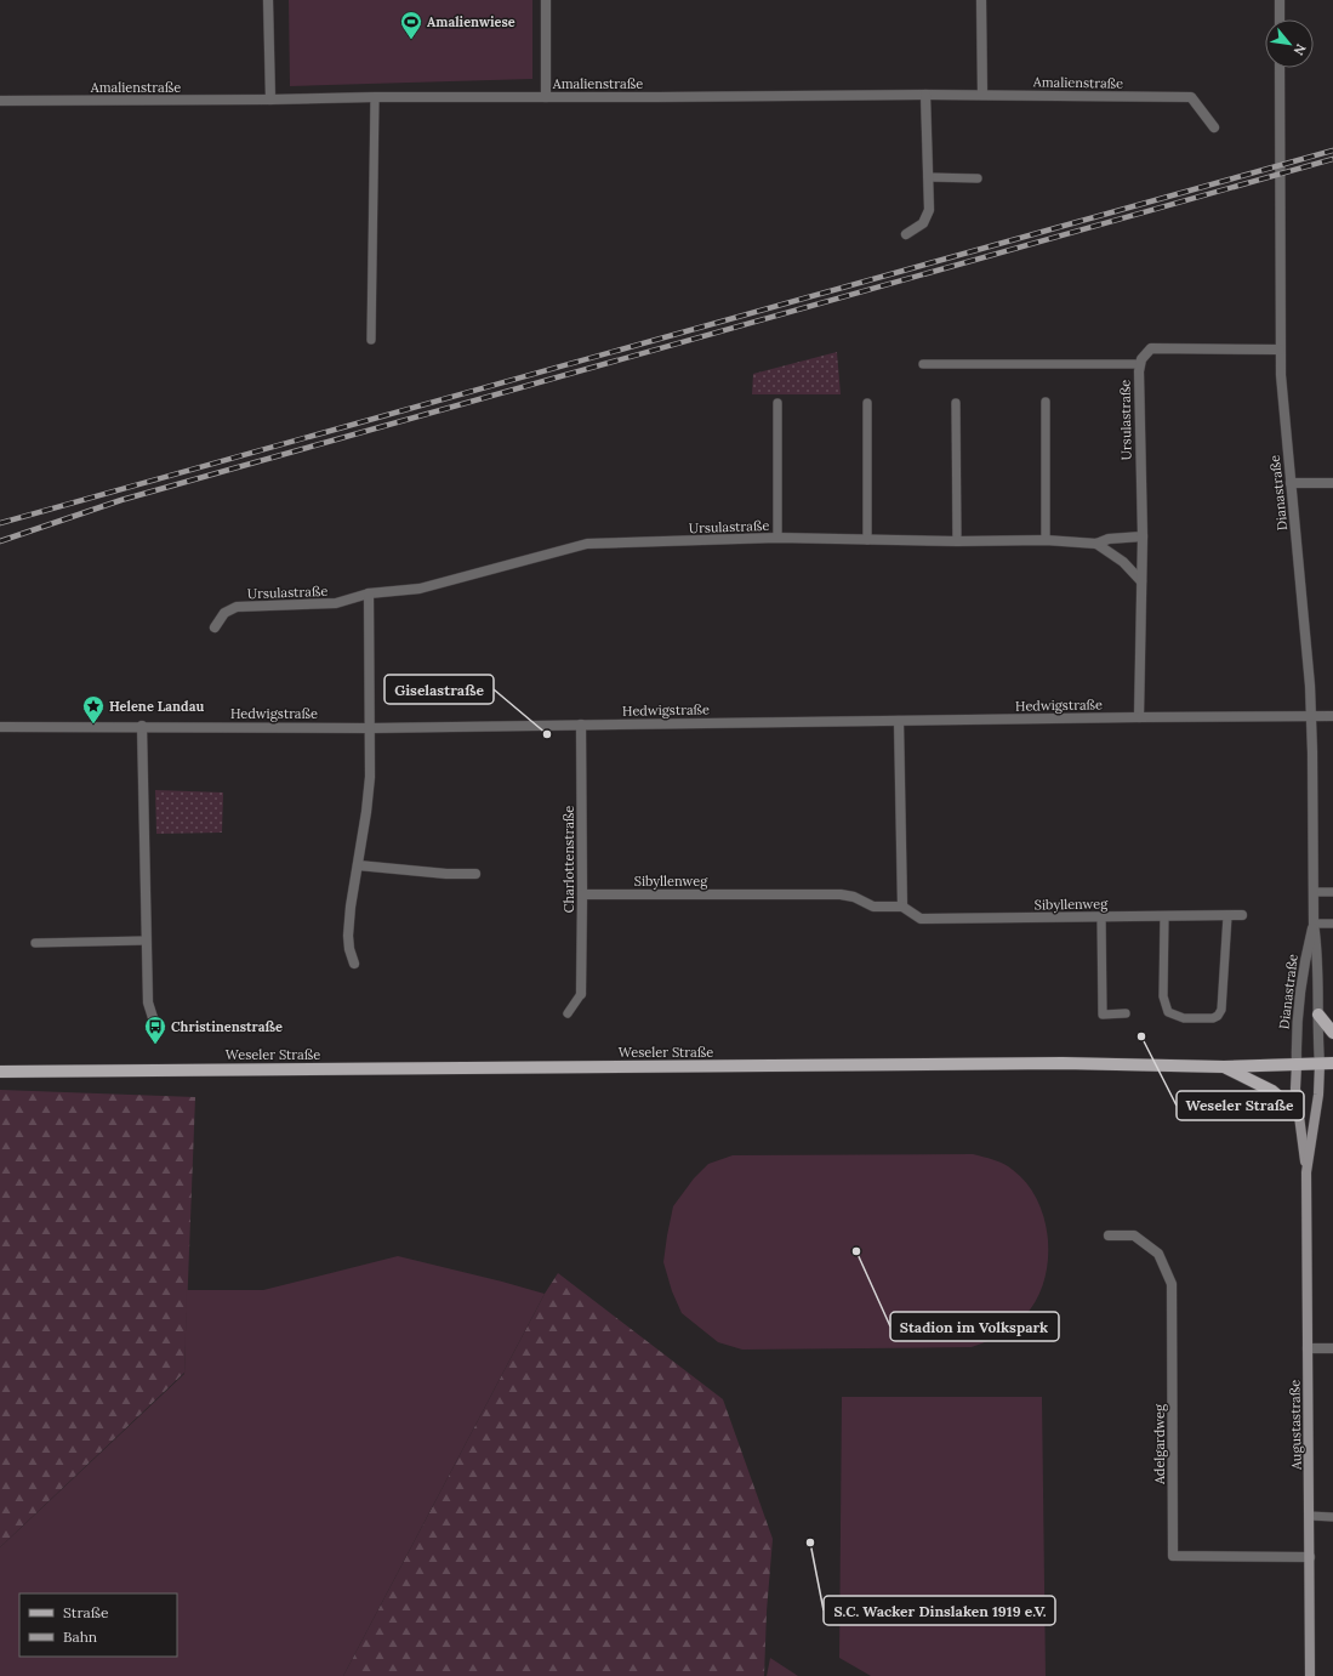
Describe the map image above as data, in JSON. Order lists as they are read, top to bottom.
{
  "streets": {
    "main road": ["Weseler Straße", "Augustastraße"],
    "street": [
      "Amalienstraße",
      "Ursulastraße",
      "Dianastraße",
      "Hedwigstraße",
      "Charlottenstraße",
      "Sibyllenweg",
      "Adelgardweg"
    ]
  },
  "crossings": [
    ["Ursulastraße", "Dianastraße"],
    ["Ursulastraße", "Hedwigstraße"],
    ["Dianastraße", "Hedwigstraße"],
    ["Dianastraße", "Weseler Straße"],
    ["Dianastraße", "Augustastraße"],
    ["Hedwigstraße", "Charlottenstraße"],
    ["Charlottenstraße", "Sibyllenweg"],
    ["Weseler Straße", "Augustastraße"],
    ["Augustastraße", "Adelgardweg"]
  ],
  "places": {
    "sports": ["Amalienwiese"],
    "place": ["Helene Landau"],
    "other": [
      "Giselastraße",
      "Weseler Straße",
      "Stadion im Volkspark",
      "S.C. Wacker Dinslaken 1919 e.V."
    ],
    "bus stop": ["Christinenstraße"]
  },
  "legend": ["Straße", "Bahn"],
  "north": "bottom right"
}
